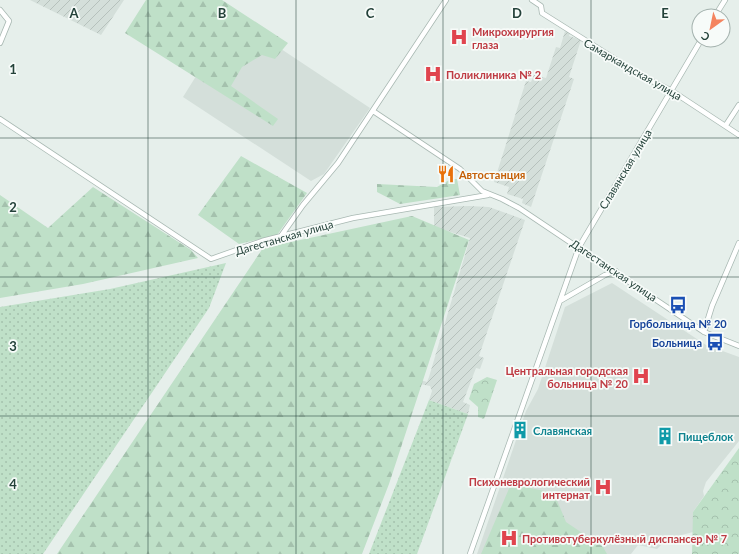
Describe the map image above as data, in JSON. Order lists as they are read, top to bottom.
{
  "streets": {
    "street": ["Самаркандская улица", "Славянская улица", "Дагестанская улица"]
  },
  "crossings": [
    ["Самаркандская улица", "Славянская улица"],
    ["Славянская улица", "Дагестанская улица"]
  ],
  "places": {
    "hospital": [
      "Микрохирургия глаза",
      "Поликлиника № 2",
      "Центральная городская больница № 20",
      "Психоневрологический интернат",
      "Противотуберкулёзный диспансер № 7"
    ],
    "restaurant": ["Автостанция"],
    "bus stop": ["Горбольница № 20", "Больница"],
    "building": ["Славянская", "Пищеблок"]
  },
  "north": "bottom left",
  "grid": {
    "columns": [
      "A",
      "B",
      "C",
      "D",
      "E"
    ],
    "rows": [
      "1",
      "2",
      "3",
      "4"
    ]
  }
}
